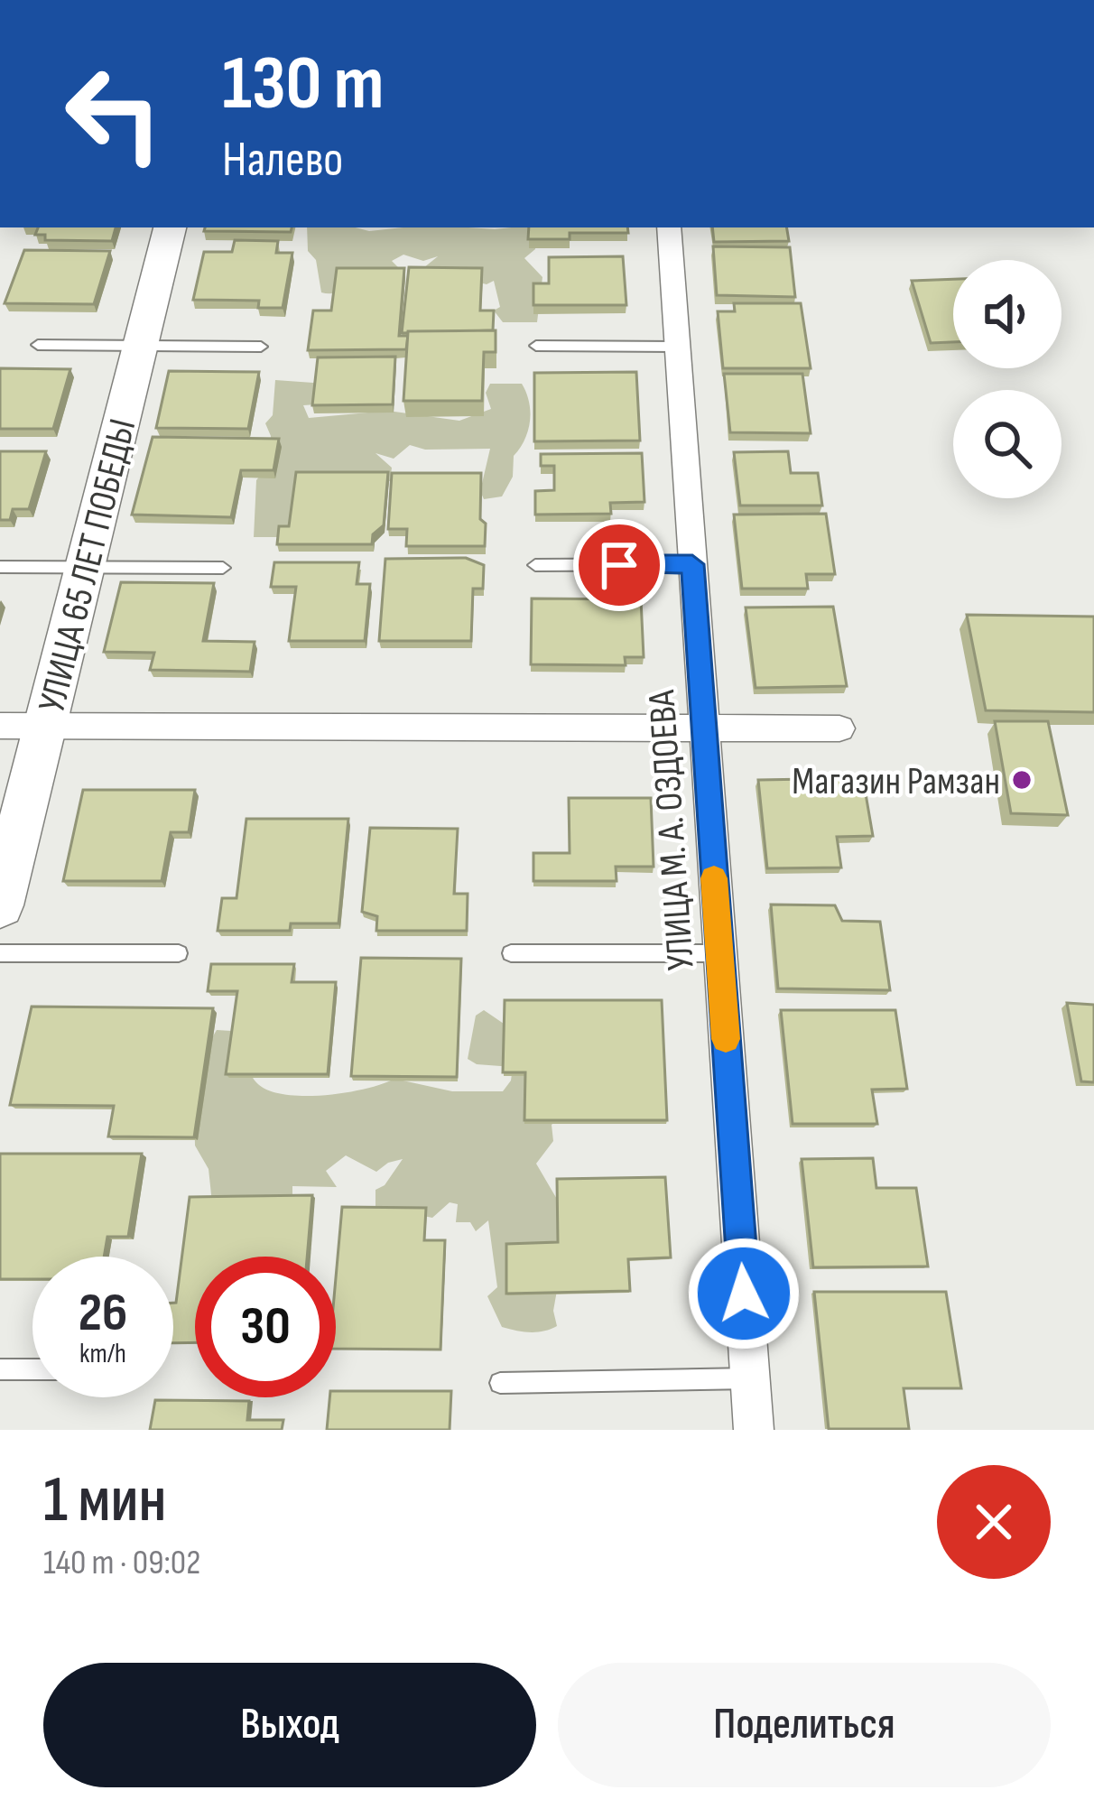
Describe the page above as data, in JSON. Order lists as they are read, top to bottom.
{
  "streets": {
    "street": ["УЛИЦА 65 ЛЕТ ПОБЕДЫ", "УЛИЦА М. А. ОЗДОЕВА"]
  },
  "places": ["Магазин Рамзан"],
  "page": {
    "turn": ["130 m", "Налево"],
    "speed": "26 km/h",
    "limit": "30",
    "heading": ["1 мин", "140 m · 09:02"],
    "buttons": ["Выход", "Поделиться"]
  }
}
